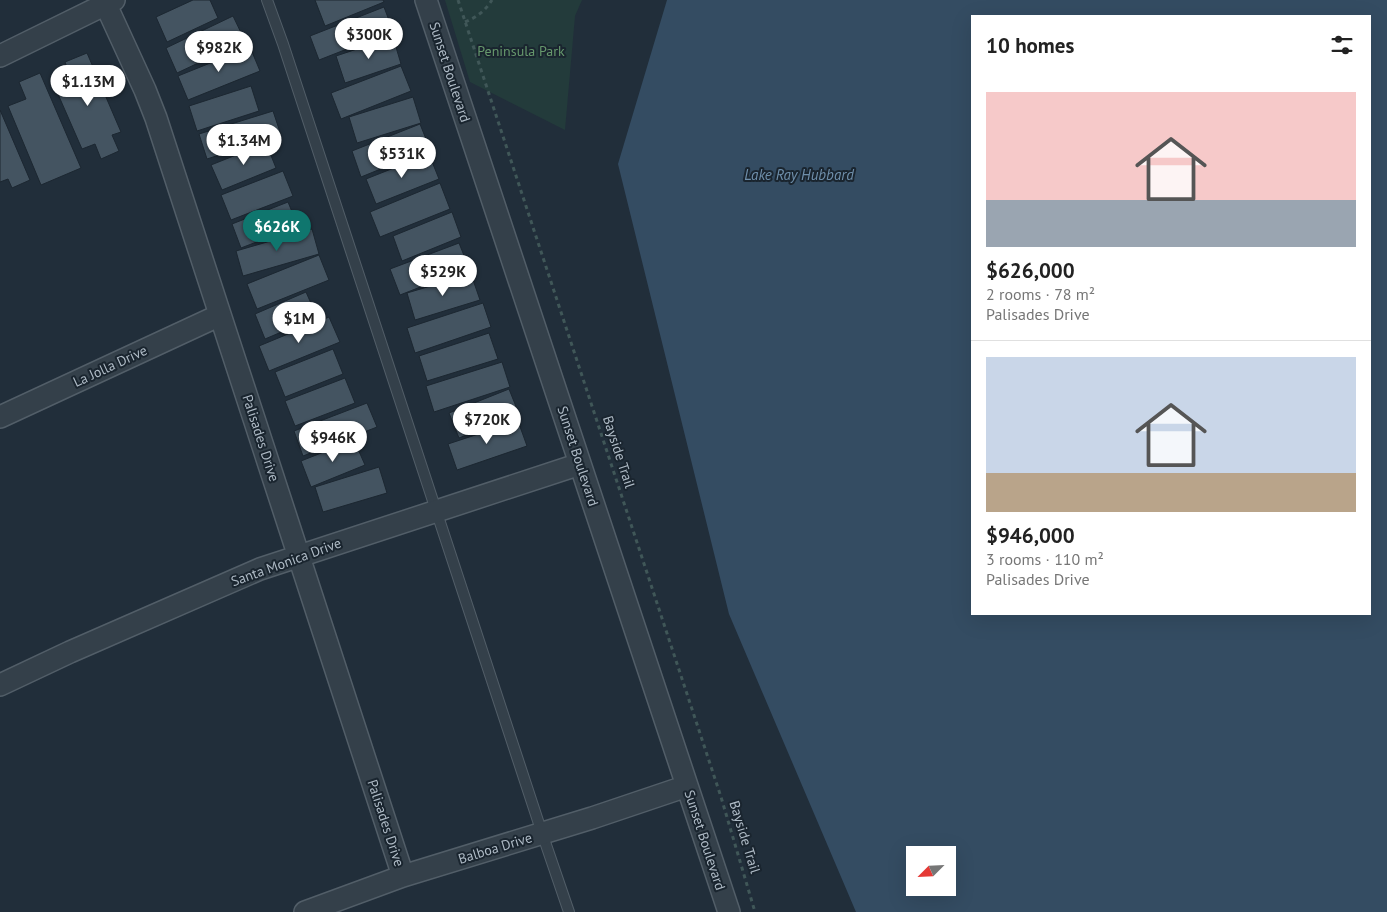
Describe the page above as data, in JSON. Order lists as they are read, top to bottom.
{
  "streets": {
    "street": [
      "Sunset Boulevard",
      "La Jolla Drive",
      "Palisades Drive",
      "Santa Monica Drive",
      "Balboa Drive"
    ],
    "path": ["Bayside Trail"]
  },
  "crossings": [
    ["Sunset Boulevard", "Santa Monica Drive"],
    ["Sunset Boulevard", "Balboa Drive"],
    ["La Jolla Drive", "Palisades Drive"],
    ["Palisades Drive", "Santa Monica Drive"],
    ["Palisades Drive", "Balboa Drive"]
  ],
  "water": ["Lake Ray Hubbard"],
  "parks": ["Peninsula Park"],
  "north": "bottom left",
  "page": {
    "heading": "10 homes",
    "price": [
      "$300K",
      "$982K",
      "$1.13M",
      "$1.34M",
      "$531K",
      "$626K",
      "$529K",
      "$1M",
      "$720K",
      "$946K"
    ],
    "list": [
      {
        "name": "$626,000",
        "note": "2 rooms · 78 m² · Palisades Drive"
      },
      {
        "name": "$946,000",
        "note": "3 rooms · 110 m² · Palisades Drive"
      }
    ]
  }
}
